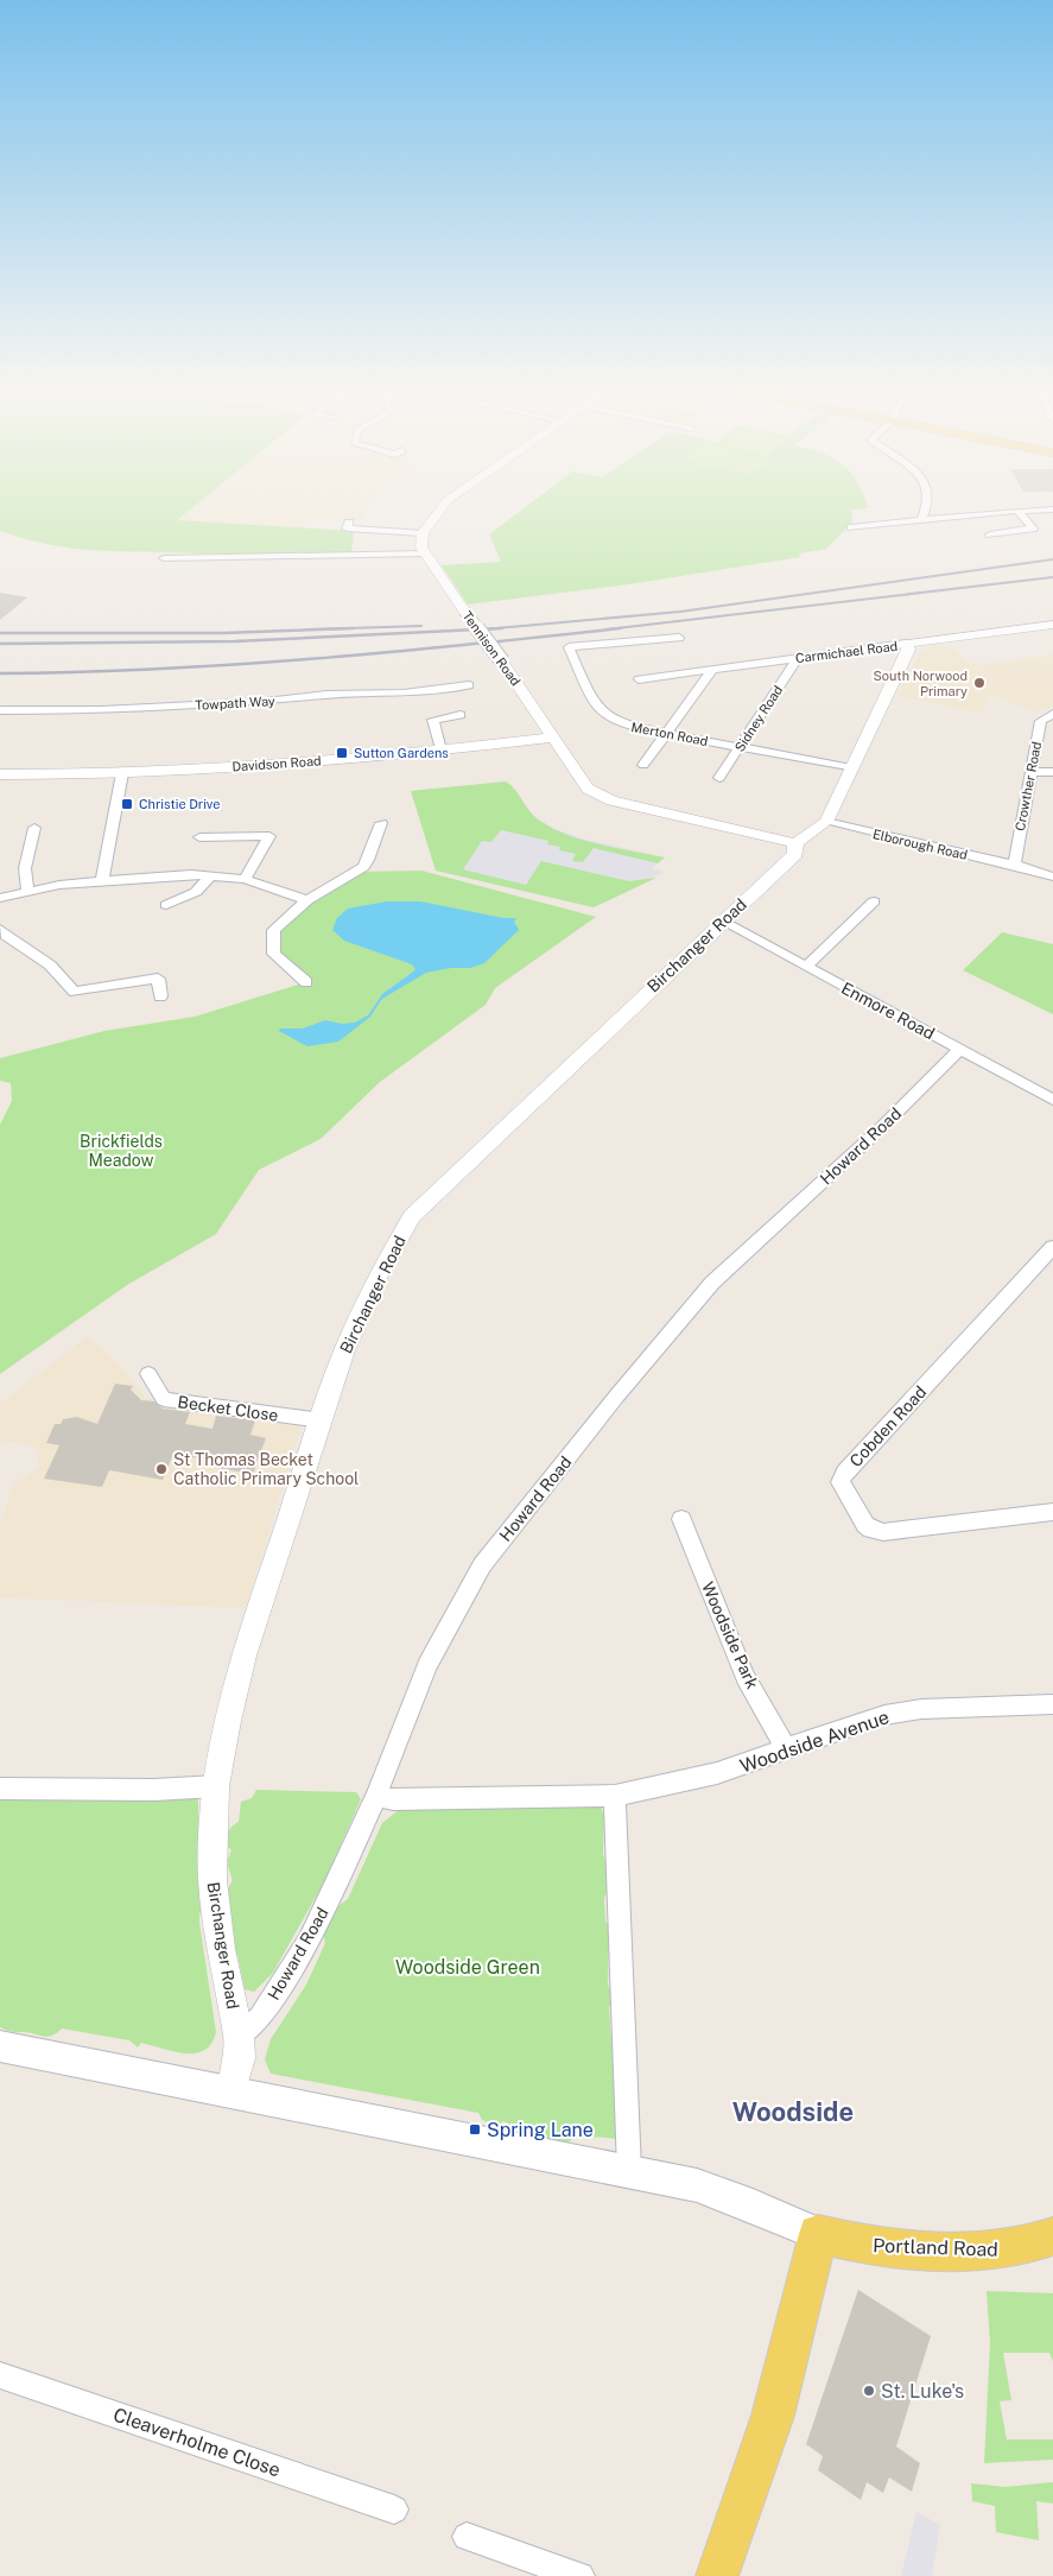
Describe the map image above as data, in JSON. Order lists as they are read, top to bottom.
{
  "streets": {
    "main road": ["Portland Road"],
    "street": [
      "Tennison Road",
      "Carmichael Road",
      "Towpath Way",
      "Sidney Road",
      "Merton Road",
      "Davidson Road",
      "Crowther Road",
      "Elborough Road",
      "Birchanger Road",
      "Enmore Road",
      "Howard Road",
      "Becket Close",
      "Cobden Road",
      "Woodside Park",
      "Woodside Avenue",
      "Cleaverholme Close"
    ]
  },
  "crossings": [
    ["Tennison Road", "Davidson Road"],
    ["Tennison Road", "Birchanger Road"],
    ["Carmichael Road", "Sidney Road"],
    ["Sidney Road", "Merton Road"],
    ["Crowther Road", "Elborough Road"],
    ["Elborough Road", "Birchanger Road"],
    ["Birchanger Road", "Enmore Road"],
    ["Birchanger Road", "Howard Road"],
    ["Birchanger Road", "Becket Close"],
    ["Enmore Road", "Howard Road"],
    ["Woodside Park", "Woodside Avenue"]
  ],
  "districts": ["Woodside"],
  "parks": ["Brickfields Meadow", "Woodside Green"],
  "places": {
    "other": ["South Norwood Primary", "St Thomas Becket Catholic Primary School", "St. Luke's"],
    "transit": ["Sutton Gardens", "Christie Drive", "Spring Lane"]
  }
}
